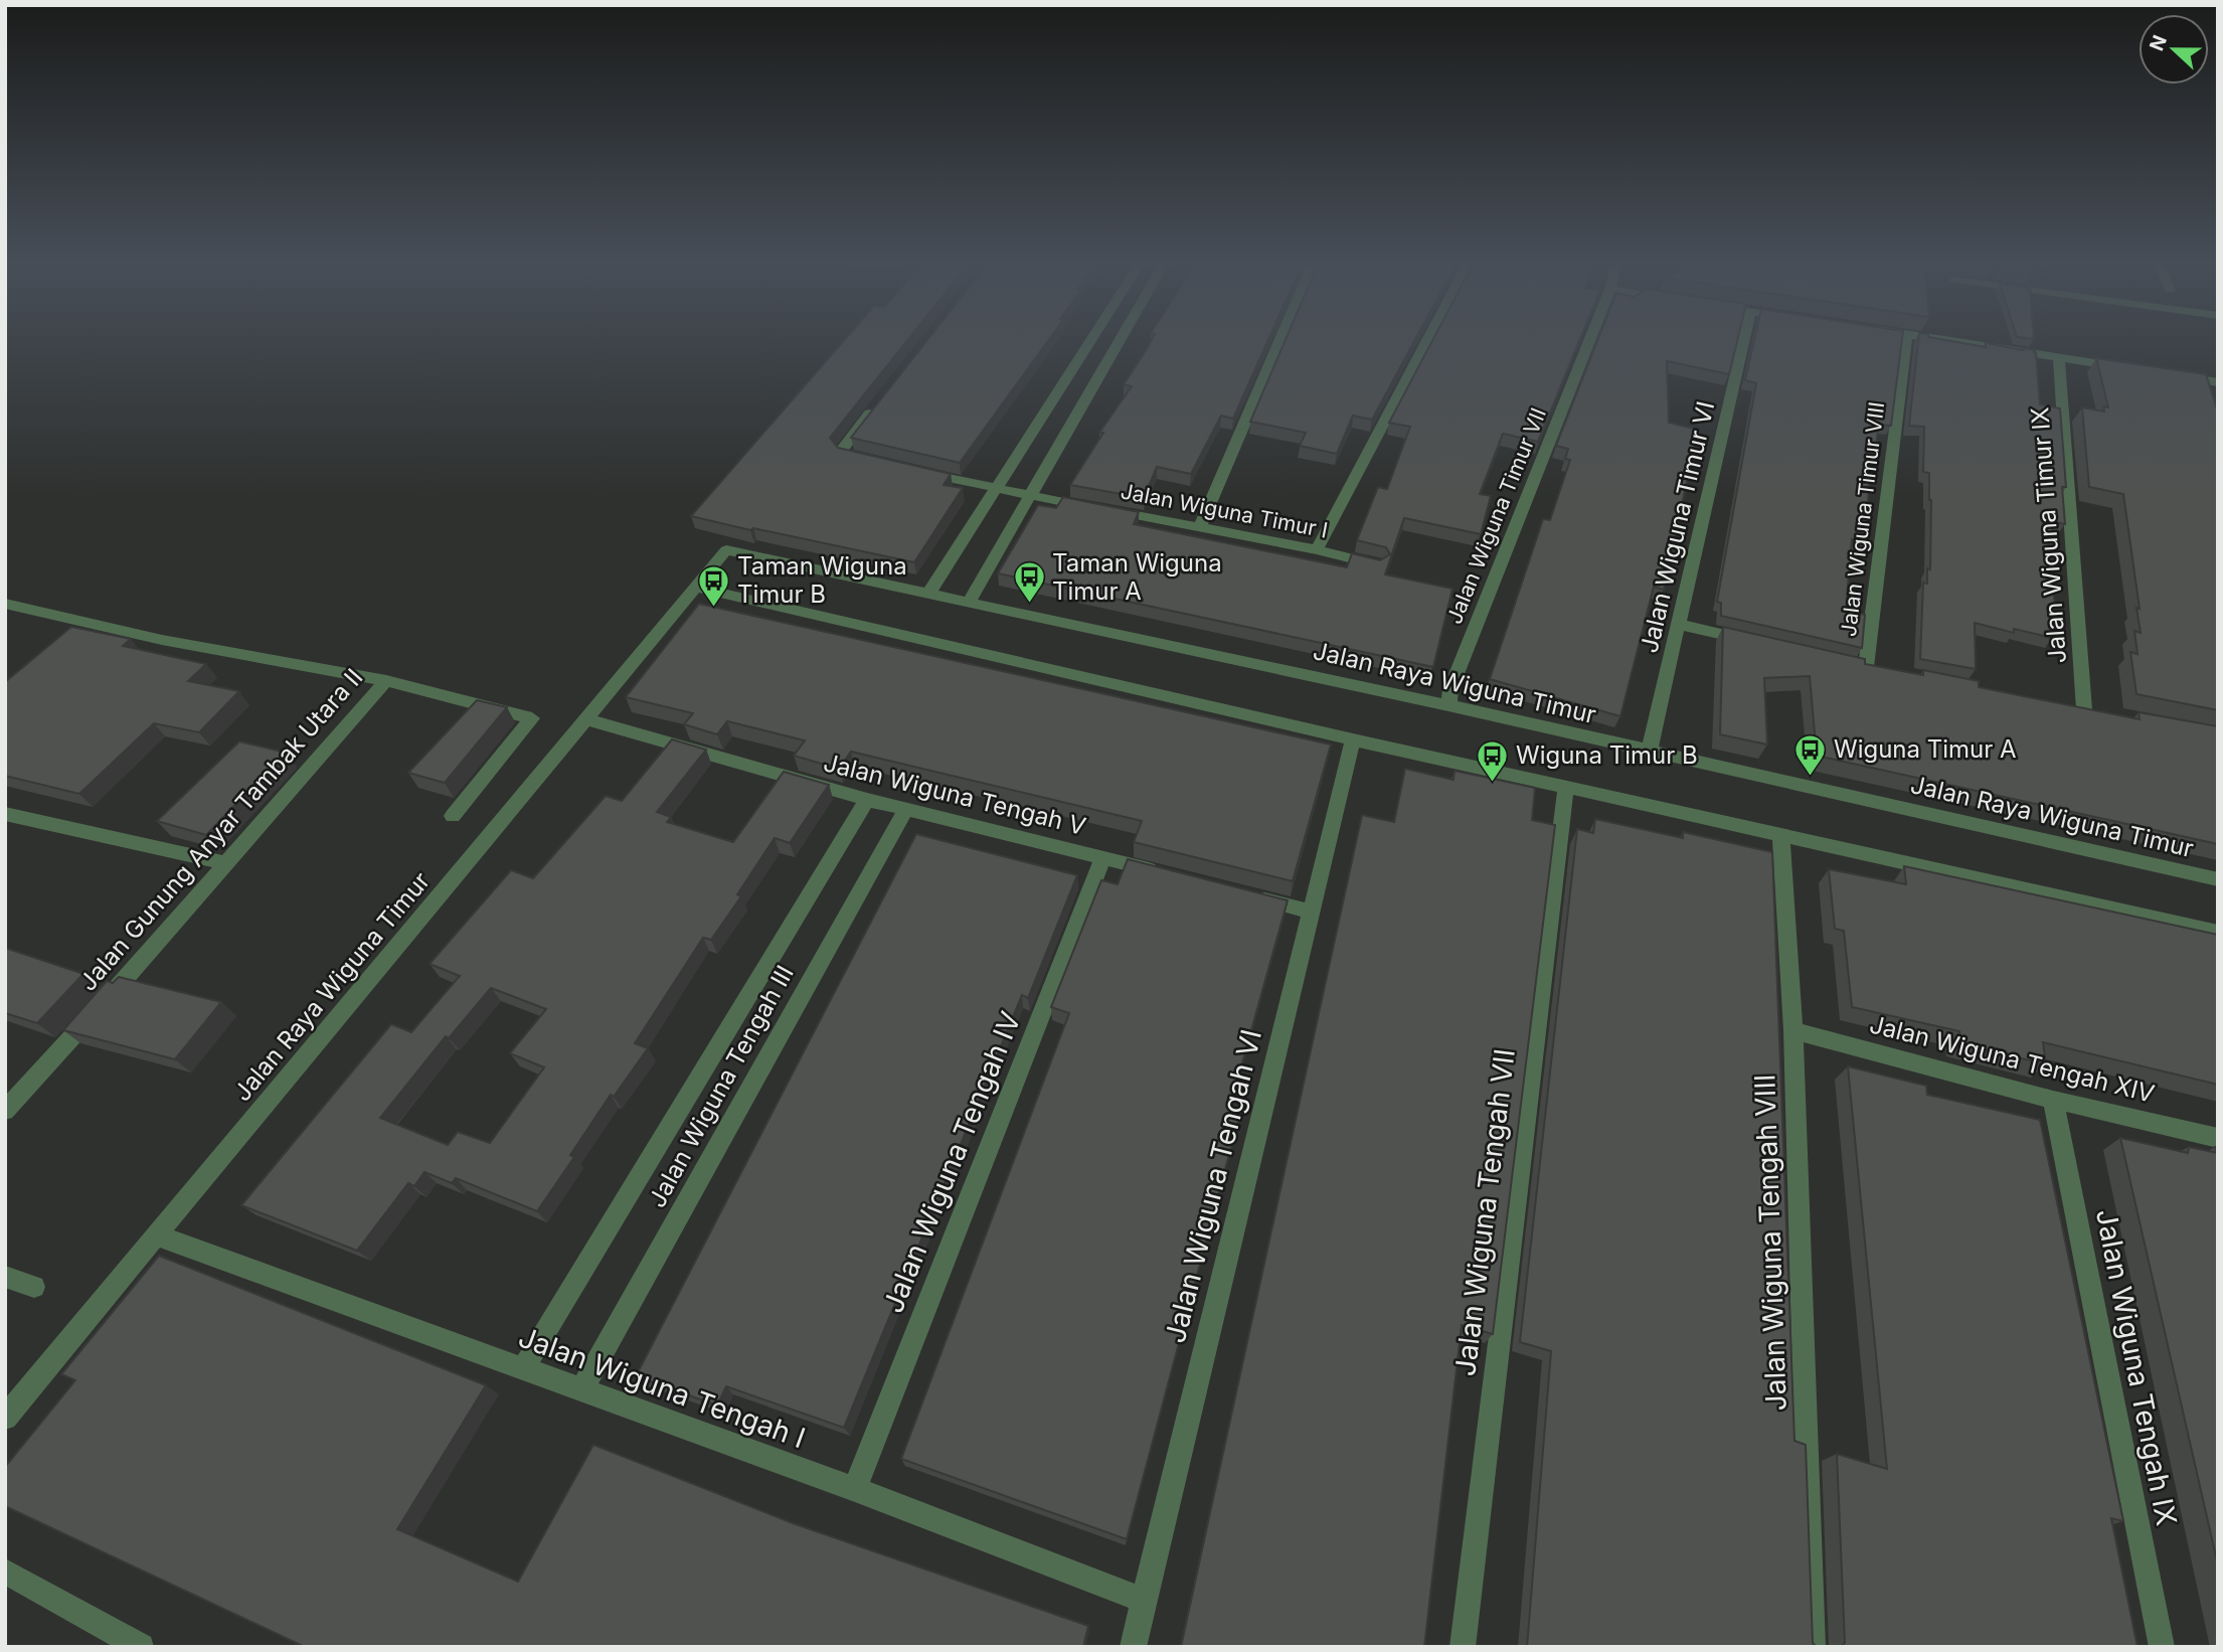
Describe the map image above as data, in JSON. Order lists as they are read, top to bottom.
{
  "streets": {
    "street": [
      "Jalan Wiguna Timur I",
      "Jalan Wiguna Timur VII",
      "Jalan Wiguna Timur VIII",
      "Jalan Wiguna Timur VI",
      "Jalan Wiguna Timur IX",
      "Jalan Raya Wiguna Timur",
      "Jalan Wiguna Tengah V",
      "Jalan Gunung Anyar Tambak Utara II",
      "Jalan Wiguna Tengah XIV",
      "Jalan Wiguna Tengah III",
      "Jalan Wiguna Tengah IV",
      "Jalan Wiguna Tengah VI",
      "Jalan Wiguna Tengah VII",
      "Jalan Wiguna Tengah VIII",
      "Jalan Wiguna Tengah IX",
      "Jalan Wiguna Tengah I"
    ]
  },
  "crossings": [
    ["Jalan Wiguna Timur VII", "Jalan Raya Wiguna Timur"],
    ["Jalan Wiguna Timur VI", "Jalan Raya Wiguna Timur"],
    ["Jalan Raya Wiguna Timur", "Jalan Wiguna Tengah V"],
    ["Jalan Raya Wiguna Timur", "Jalan Wiguna Tengah I"],
    ["Jalan Wiguna Tengah V", "Jalan Wiguna Tengah III"],
    ["Jalan Wiguna Tengah V", "Jalan Wiguna Tengah IV"],
    ["Jalan Wiguna Tengah XIV", "Jalan Wiguna Tengah VIII"],
    ["Jalan Wiguna Tengah XIV", "Jalan Wiguna Tengah IX"],
    ["Jalan Wiguna Tengah III", "Jalan Wiguna Tengah I"],
    ["Jalan Wiguna Tengah IV", "Jalan Wiguna Tengah I"],
    ["Jalan Wiguna Tengah VI", "Jalan Wiguna Tengah I"]
  ],
  "places": {
    "bus stop": [
      "Taman Wiguna Timur A",
      "Taman Wiguna Timur B",
      "Wiguna Timur A",
      "Wiguna Timur B"
    ]
  },
  "north": "left"
}
